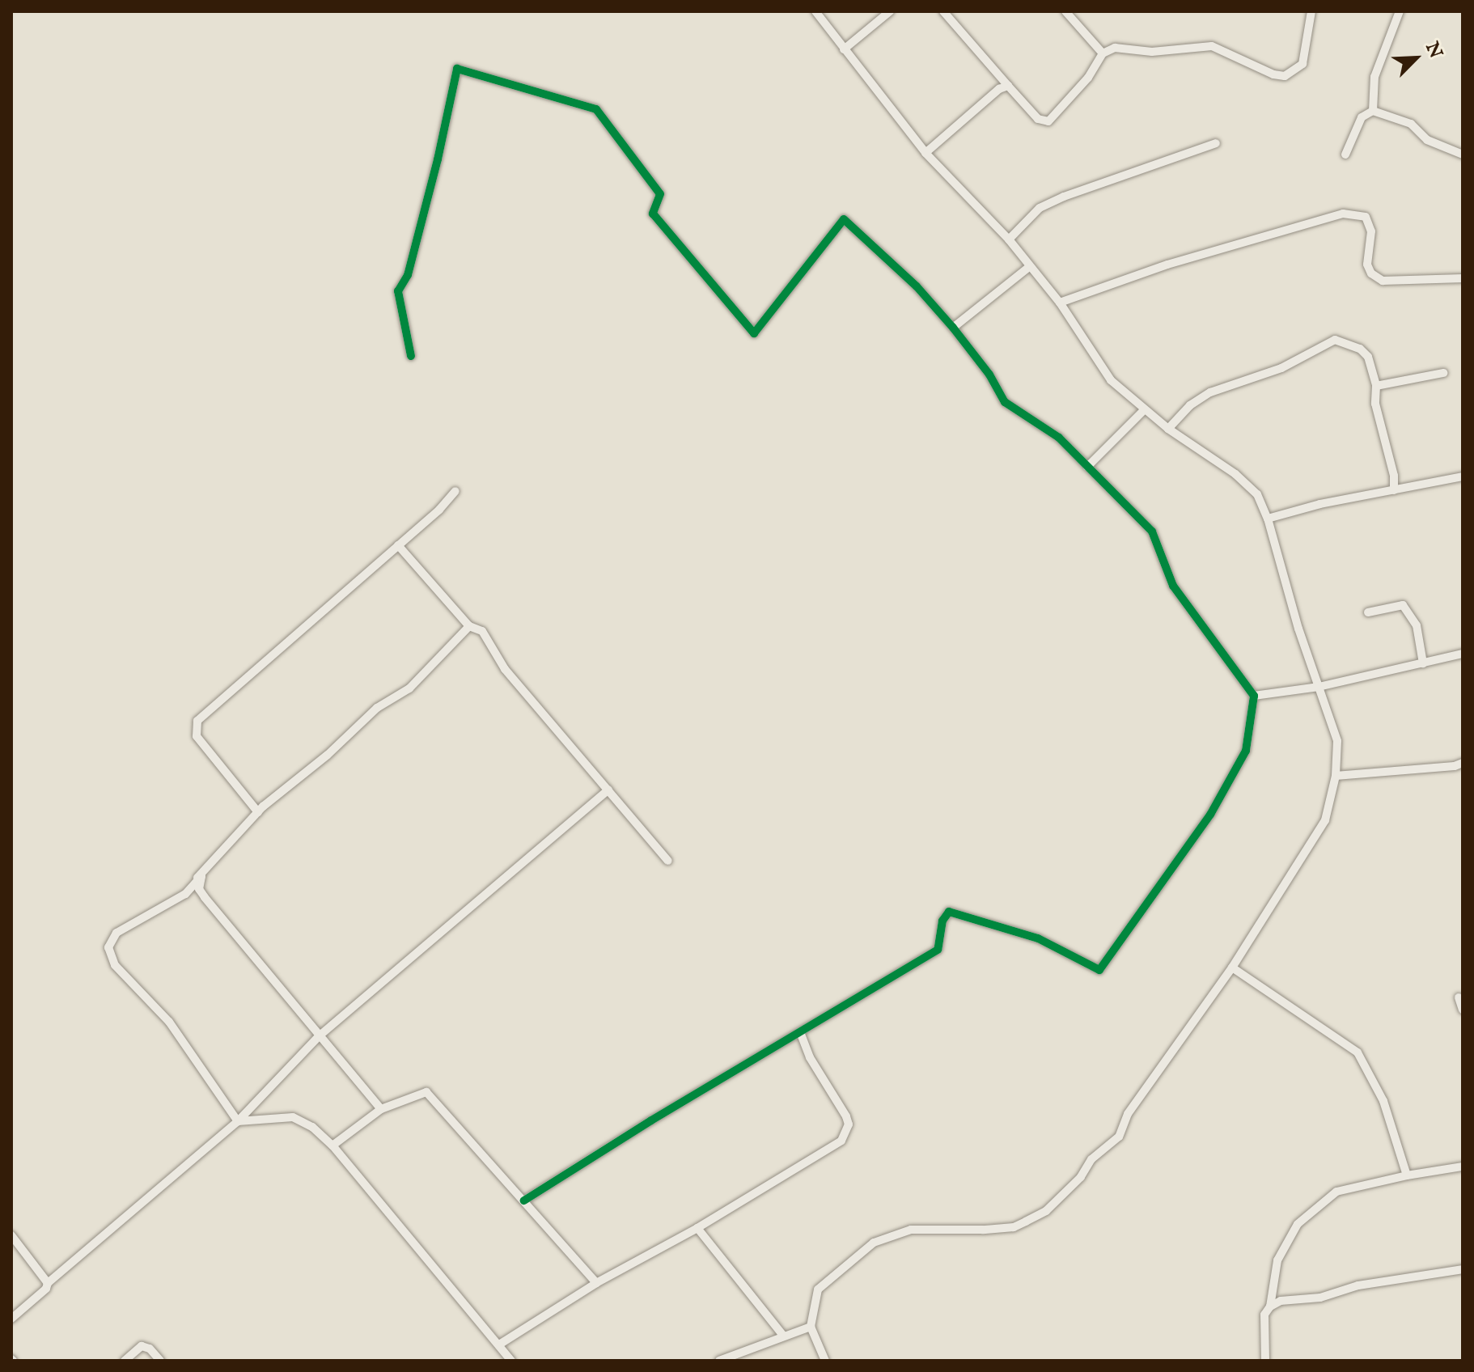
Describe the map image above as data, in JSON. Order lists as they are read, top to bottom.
{
  "north": "top right"
}
